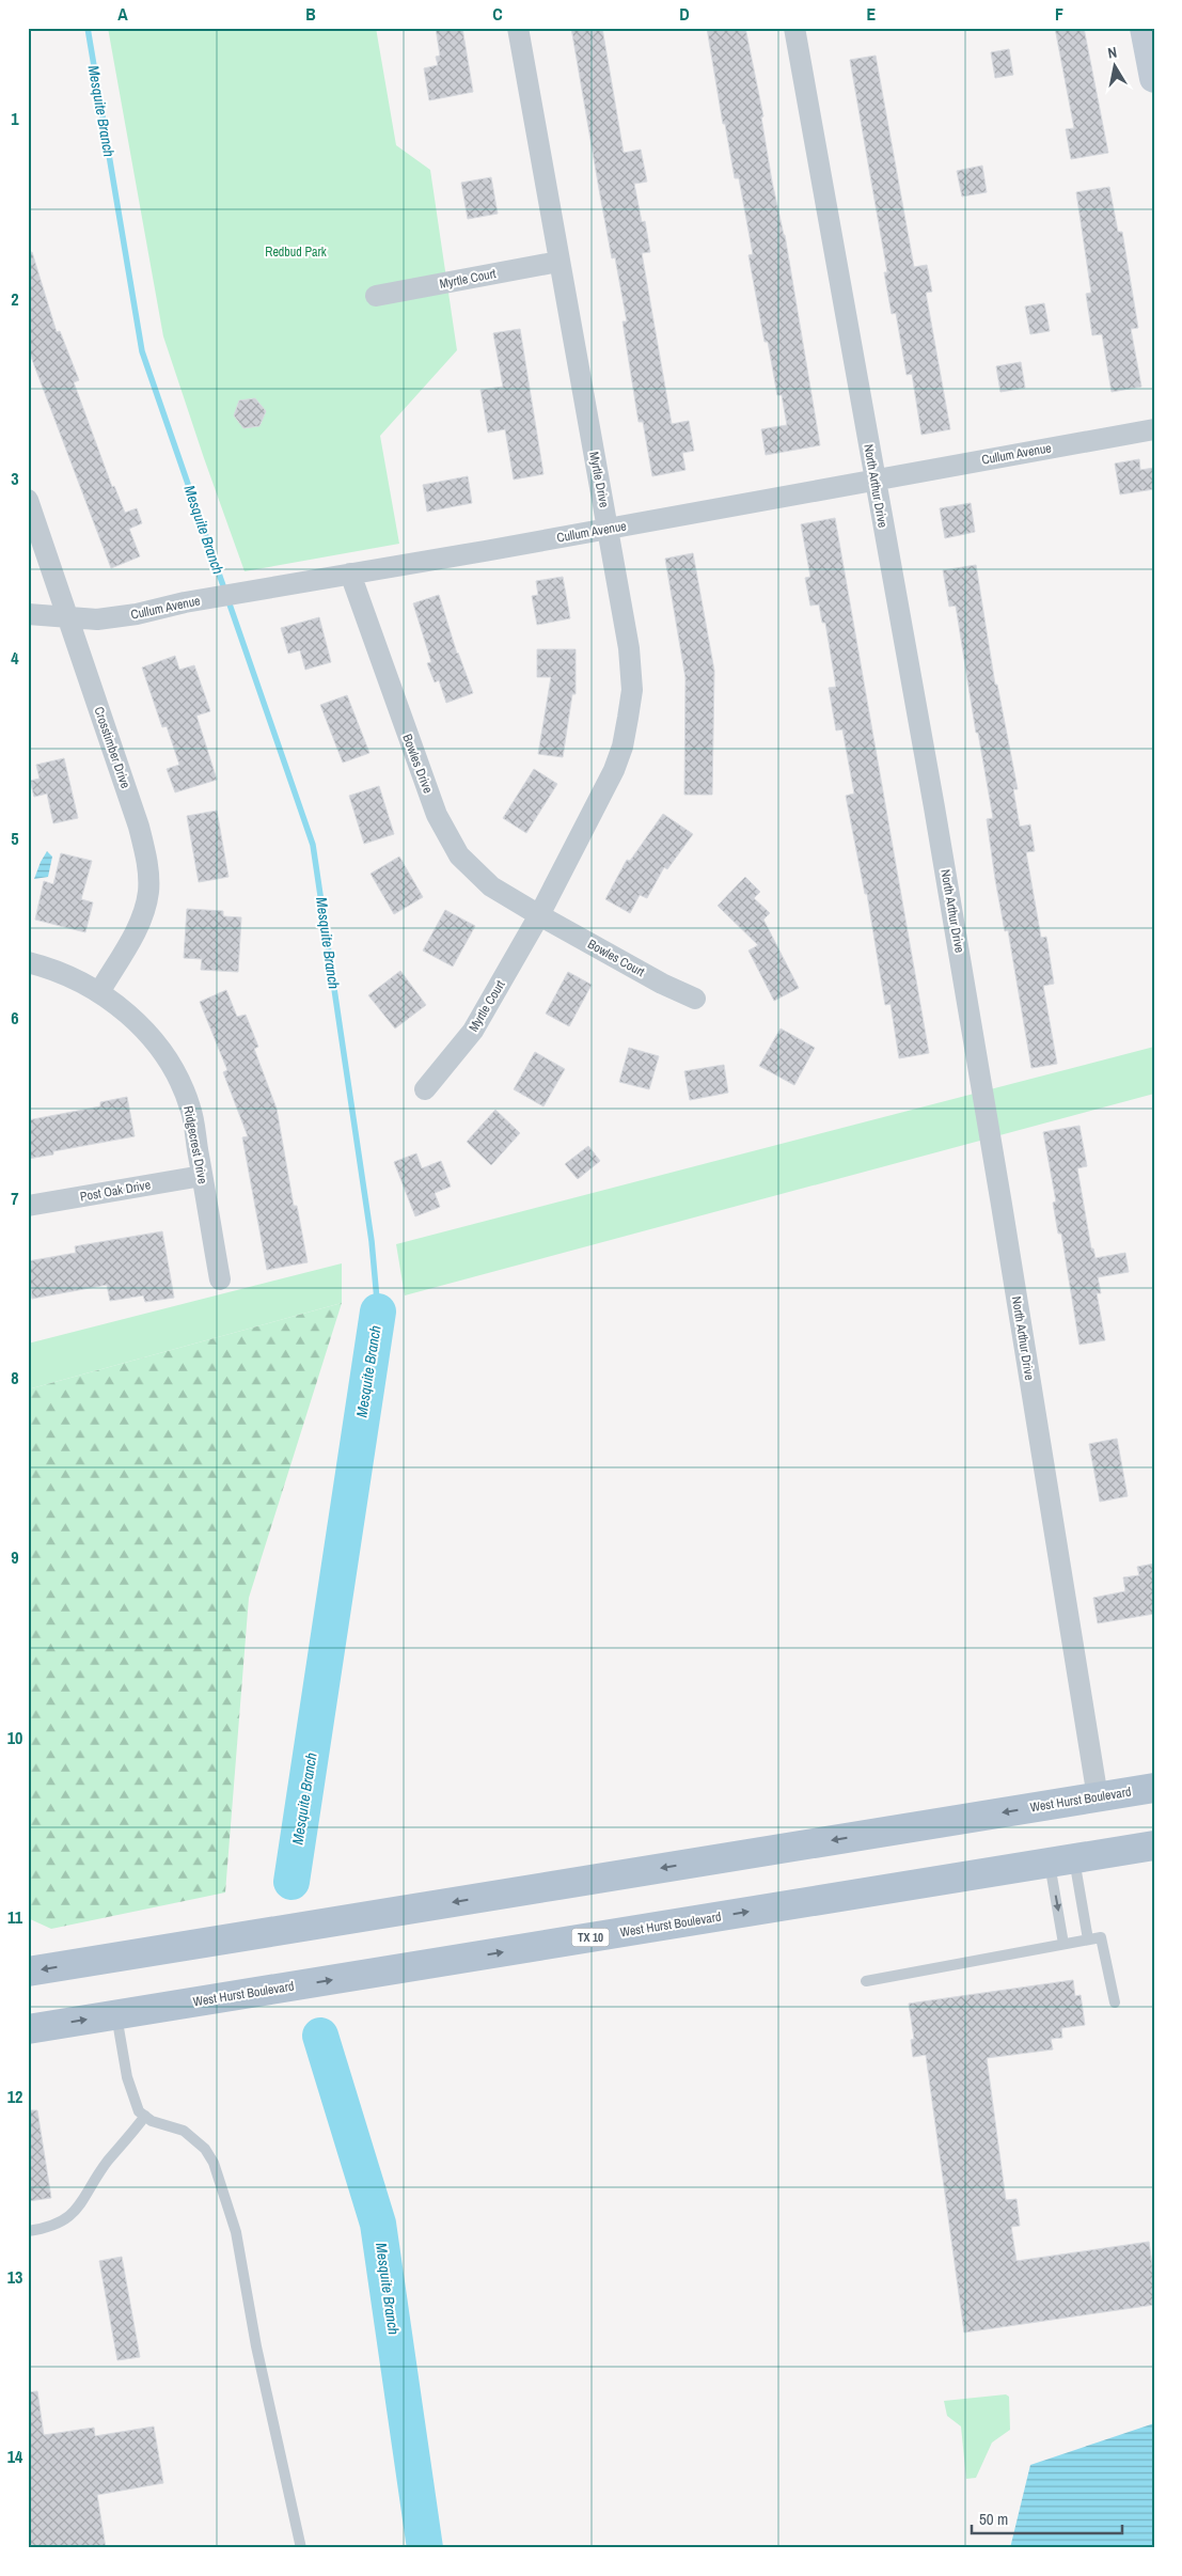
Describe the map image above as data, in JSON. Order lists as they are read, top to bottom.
{
  "streets": {
    "main road": ["West Hurst Boulevard", "TX 10"],
    "street": [
      "Myrtle Court",
      "Cullum Avenue",
      "Myrtle Drive",
      "North Arthur Drive",
      "Crosstimber Drive",
      "Bowles Drive",
      "Bowles Court",
      "Ridgecrest Drive",
      "Post Oak Drive"
    ]
  },
  "crossings": [
    ["Myrtle Court", "Myrtle Drive"],
    ["Myrtle Court", "Bowles Drive"],
    ["Myrtle Court", "Bowles Court"],
    ["Cullum Avenue", "Myrtle Drive"],
    ["Cullum Avenue", "North Arthur Drive"],
    ["Cullum Avenue", "Crosstimber Drive"],
    ["Cullum Avenue", "Bowles Drive"],
    ["Myrtle Drive", "Bowles Drive"],
    ["Myrtle Drive", "Bowles Court"],
    ["North Arthur Drive", "West Hurst Boulevard"],
    ["Crosstimber Drive", "Ridgecrest Drive"],
    ["Bowles Drive", "Bowles Court"],
    ["Ridgecrest Drive", "Post Oak Drive"]
  ],
  "water": ["Mesquite Branch"],
  "parks": ["Redbud Park"],
  "scale_bar": "50 m",
  "north": "top",
  "grid": {
    "columns": [
      "A",
      "B",
      "C",
      "D",
      "E",
      "F"
    ],
    "rows": [
      "1",
      "2",
      "3",
      "4",
      "5",
      "6",
      "7",
      "8",
      "9",
      "10",
      "11",
      "12",
      "13",
      "14"
    ]
  }
}
